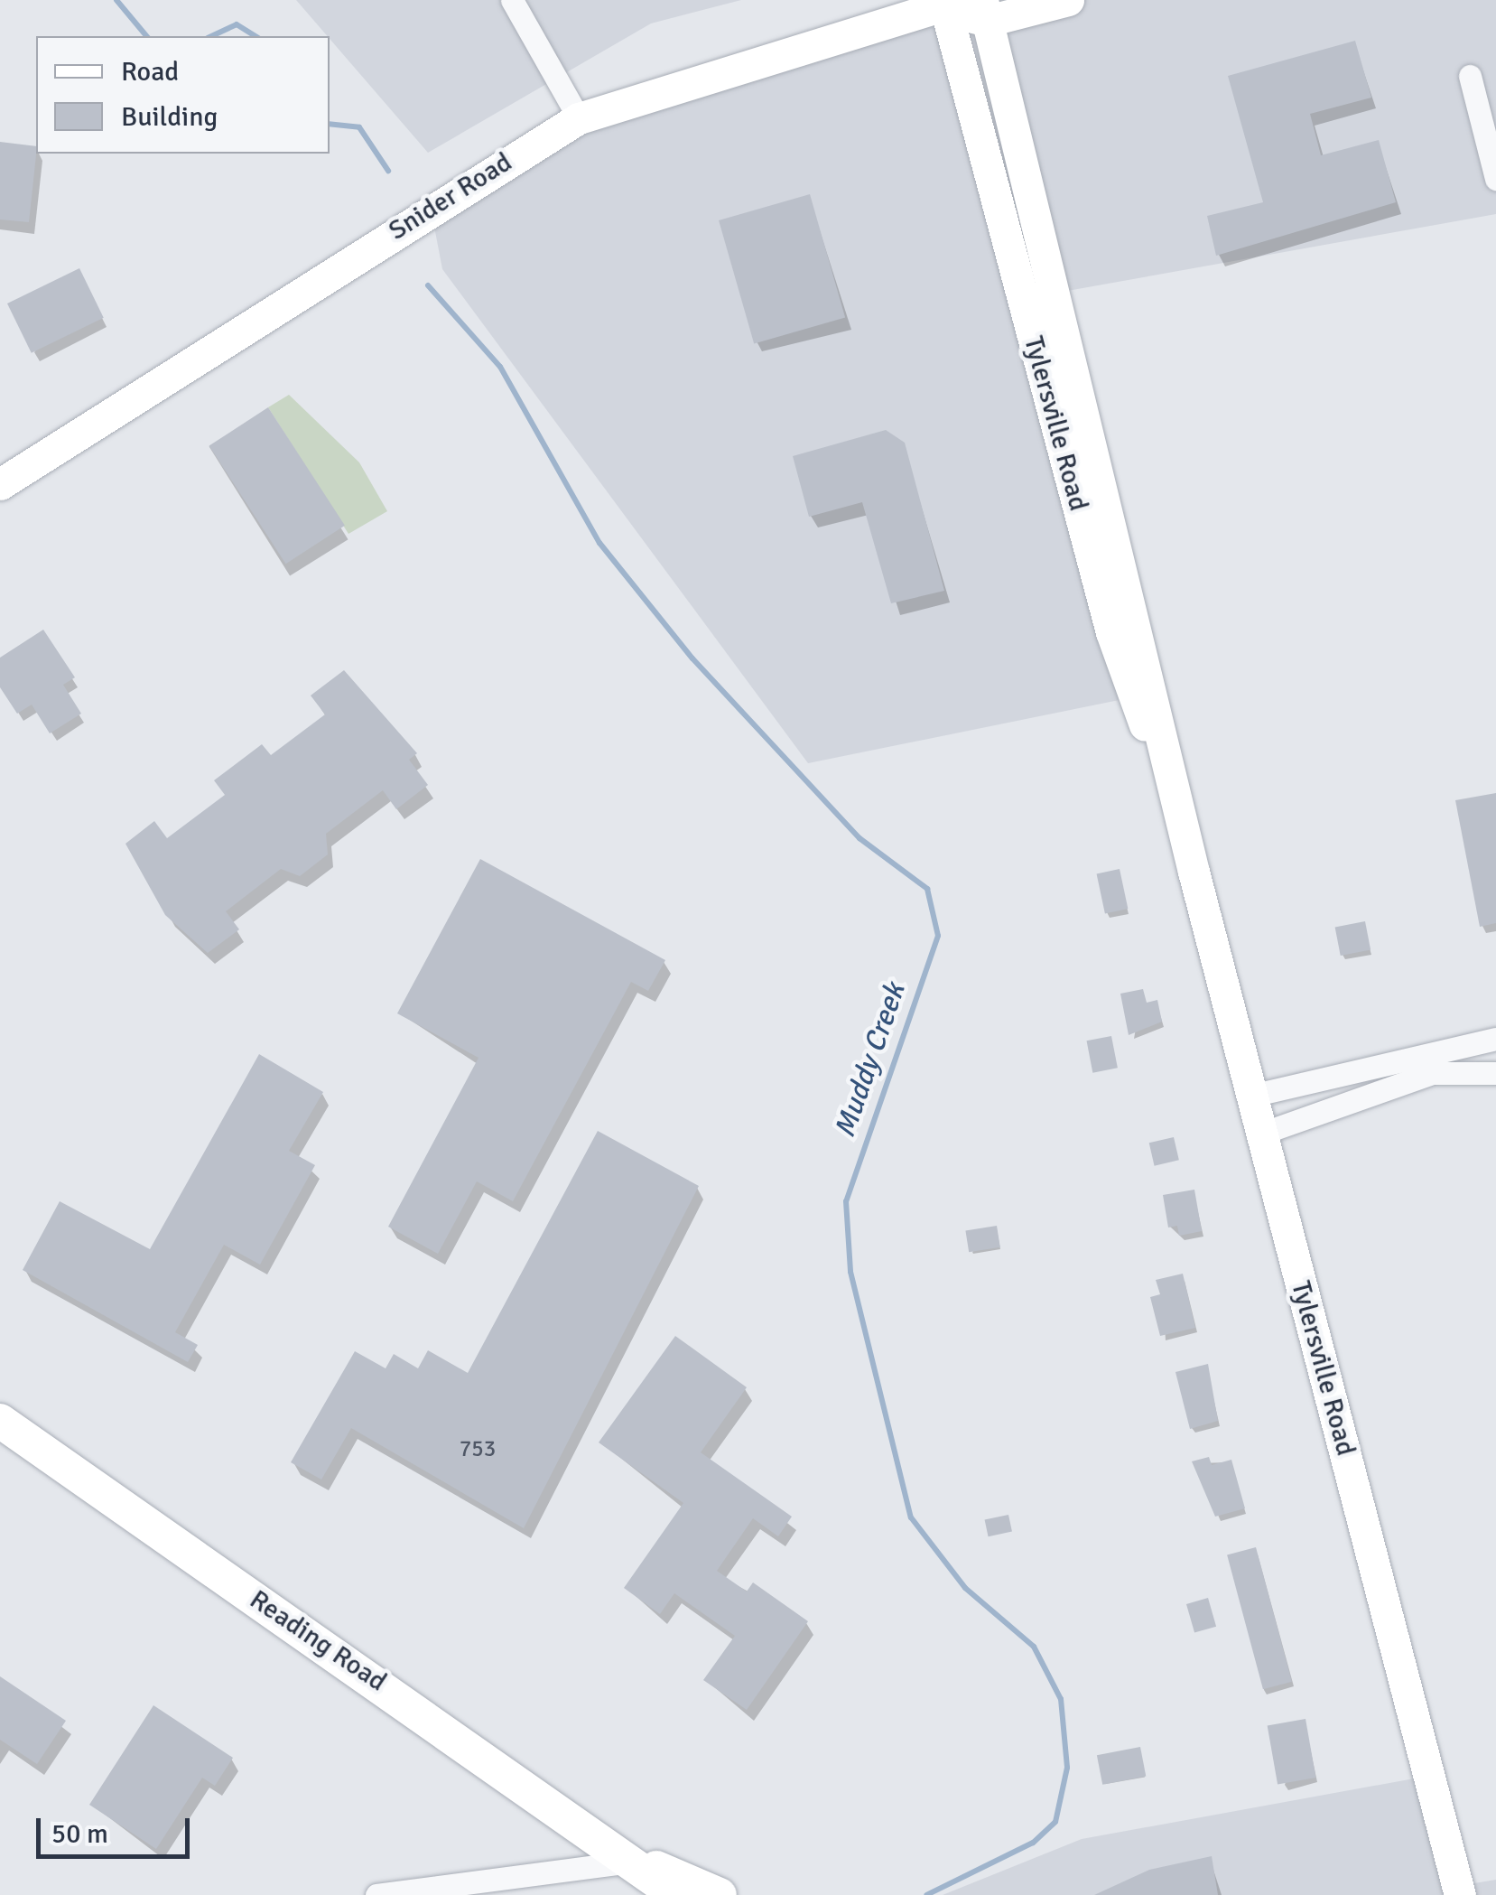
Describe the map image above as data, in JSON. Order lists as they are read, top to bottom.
{
  "streets": {
    "main road": ["Snider Road", "Tylersville Road", "Reading Road"]
  },
  "crossings": [
    ["Snider Road", "Tylersville Road"]
  ],
  "water": ["Muddy Creek"],
  "house_numbers": ["753"],
  "legend": ["Road", "Building"],
  "scale_bar": "50 m"
}
